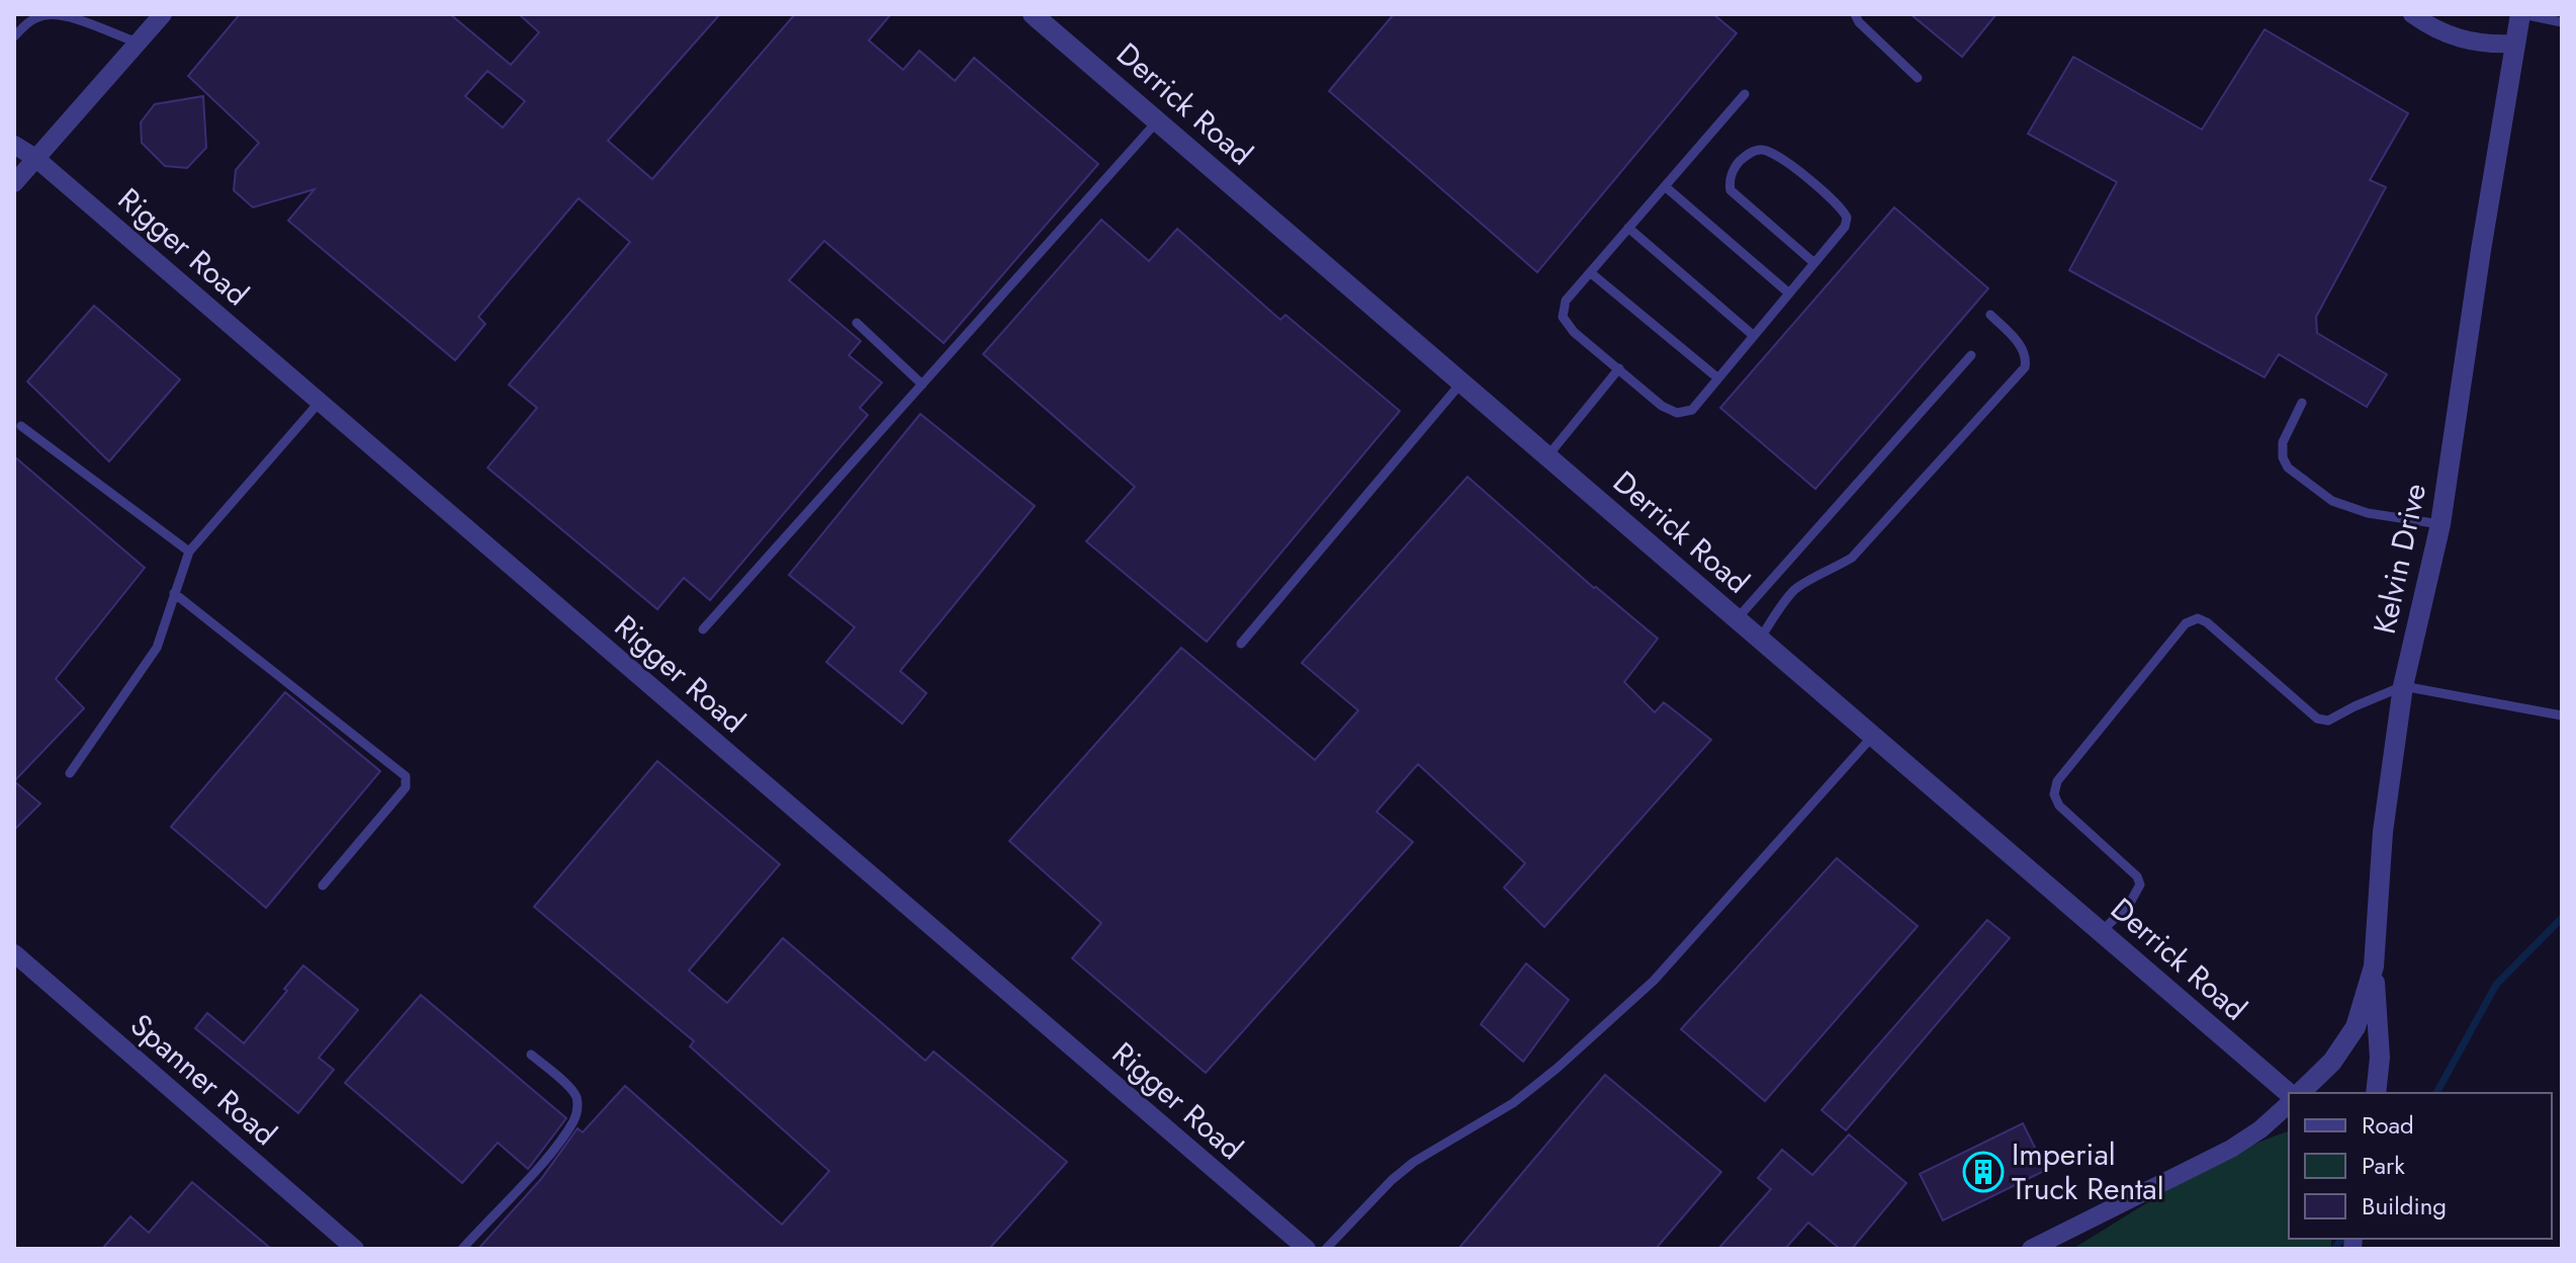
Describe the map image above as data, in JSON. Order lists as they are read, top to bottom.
{
  "streets": {
    "street": [
      "Derrick Road",
      "Rigger Road",
      "Kelvin Drive",
      "Spanner Road"
    ]
  },
  "places": {
    "building": ["Imperial Truck Rental"]
  },
  "legend": ["Road", "Park", "Building"]
}
